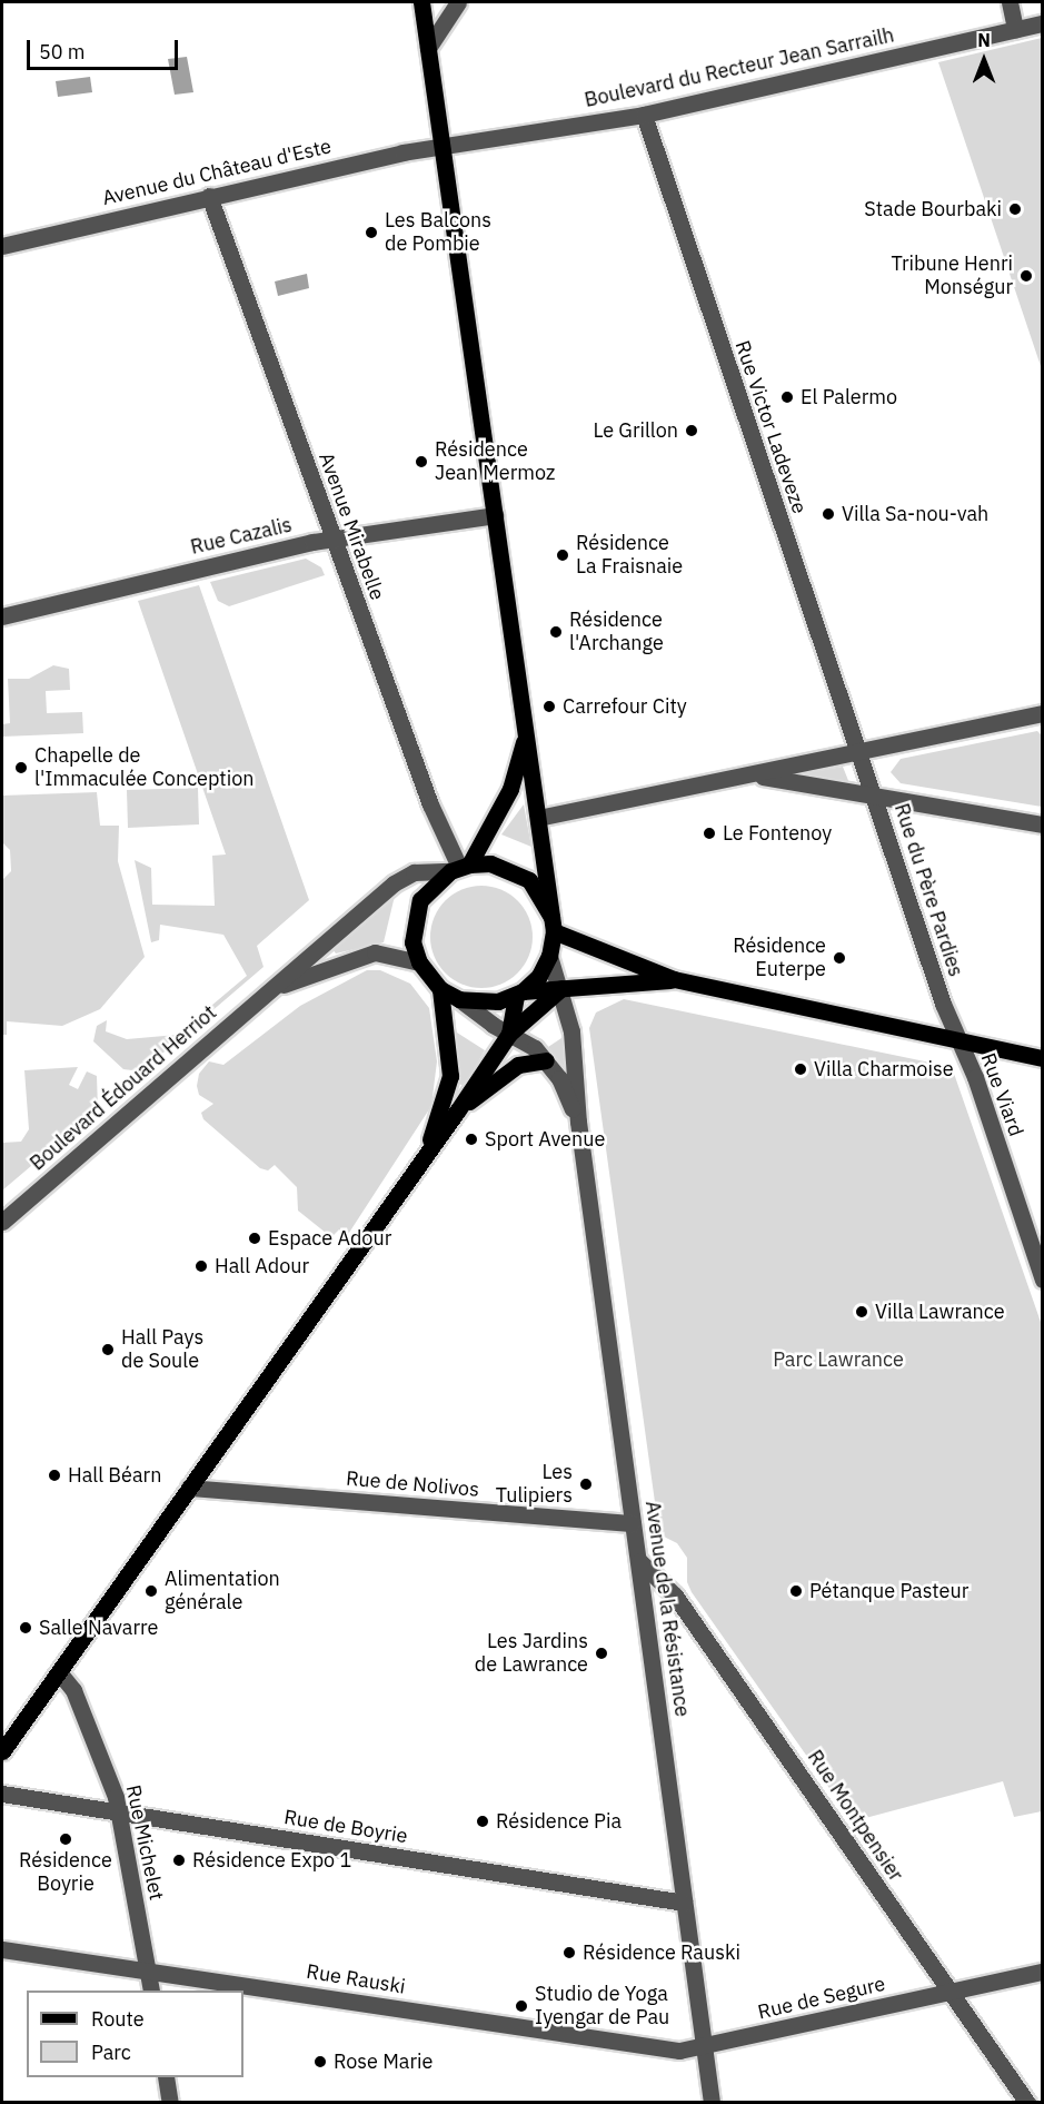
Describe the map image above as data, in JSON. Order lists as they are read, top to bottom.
{
  "streets": {
    "street": [
      "Boulevard du Recteur Jean Sarrailh",
      "Avenue du Château d'Este",
      "Rue Victor Ladeveze",
      "Avenue Mirabelle",
      "Rue Cazalis",
      "Rue du Père Pardies",
      "Boulevard Édouard Herriot",
      "Rue Viard",
      "Rue de Nolivos",
      "Avenue de la Résistance",
      "Rue Montpensier",
      "Rue de Boyrie",
      "Rue Michelet",
      "Rue Rauski",
      "Rue de Segure"
    ]
  },
  "crossings": [
    ["Boulevard du Recteur Jean Sarrailh", "Avenue du Château d'Este"],
    ["Boulevard du Recteur Jean Sarrailh", "Rue Victor Ladeveze"],
    ["Avenue du Château d'Este", "Avenue Mirabelle"],
    ["Rue Victor Ladeveze", "Rue du Père Pardies"],
    ["Avenue Mirabelle", "Rue Cazalis"],
    ["Avenue Mirabelle", "Boulevard Édouard Herriot"],
    ["Avenue Mirabelle", "Avenue de la Résistance"],
    ["Rue du Père Pardies", "Rue Viard"],
    ["Boulevard Édouard Herriot", "Avenue de la Résistance"],
    ["Rue de Nolivos", "Avenue de la Résistance"],
    ["Avenue de la Résistance", "Rue Montpensier"],
    ["Avenue de la Résistance", "Rue de Boyrie"],
    ["Avenue de la Résistance", "Rue Rauski"],
    ["Avenue de la Résistance", "Rue de Segure"],
    ["Rue Montpensier", "Rue de Segure"],
    ["Rue de Boyrie", "Rue Michelet"],
    ["Rue Michelet", "Rue Rauski"],
    ["Rue Rauski", "Rue de Segure"]
  ],
  "parks": ["Parc Lawrance"],
  "places": [
    "Stade Bourbaki",
    "Les Balcons de Pombie",
    "Tribune Henri Monségur",
    "El Palermo",
    "Le Grillon",
    "Résidence Jean Mermoz",
    "Villa Sa-nou-vah",
    "Résidence La Fraisnaie",
    "Résidence l'Archange",
    "Carrefour City",
    "Chapelle de l'Immaculée Conception",
    "Le Fontenoy",
    "Résidence Euterpe",
    "Villa Charmoise",
    "Sport Avenue",
    "Espace Adour",
    "Hall Adour",
    "Villa Lawrance",
    "Hall Pays de Soule",
    "Hall Béarn",
    "Les Tulipiers",
    "Alimentation générale",
    "Pétanque Pasteur",
    "Salle Navarre",
    "Les Jardins de Lawrance",
    "Résidence Pia",
    "Résidence Boyrie",
    "Résidence Expo 1",
    "Résidence Rauski",
    "Studio de Yoga Iyengar de Pau",
    "Rose Marie"
  ],
  "legend": ["Route", "Parc"],
  "scale_bar": "50 m",
  "north": "top"
}
